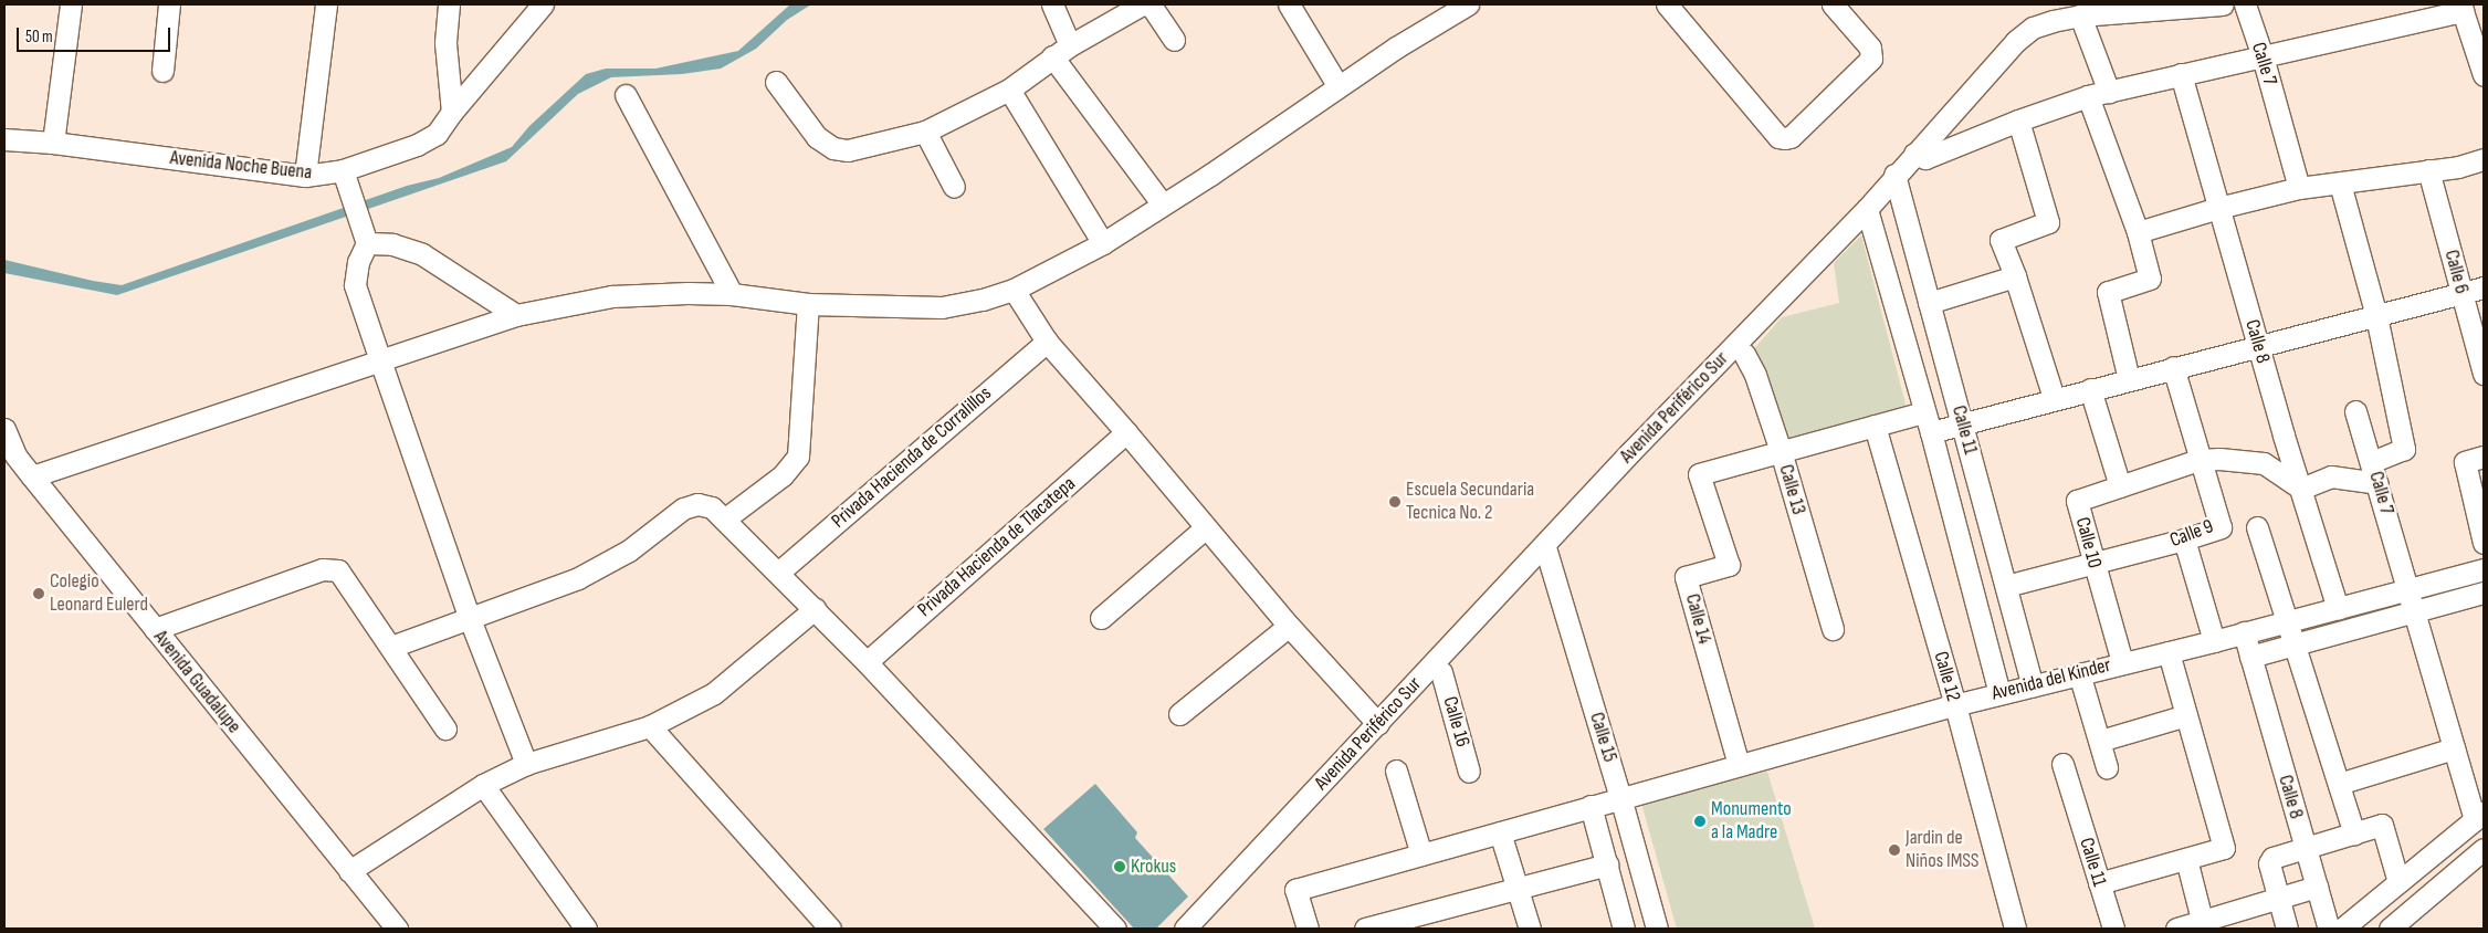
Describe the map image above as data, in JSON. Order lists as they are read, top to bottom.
{
  "streets": {
    "street": [
      "Calle 7",
      "Avenida Noche Buena",
      "Calle 6",
      "Calle 8",
      "Avenida Periférico Sur",
      "Calle 11",
      "Privada Hacienda de Corralillos",
      "Calle 13",
      "Calle 9",
      "Calle 10",
      "Privada Hacienda de Tlacatepa",
      "Calle 14",
      "Calle 12",
      "Avenida del Kinder",
      "Avenida Guadalupe",
      "Calle 16",
      "Calle 15"
    ]
  },
  "crossings": [
    ["Calle 7", "Avenida del Kinder"],
    ["Calle 8", "Avenida del Kinder"],
    ["Avenida Periférico Sur", "Calle 11"],
    ["Avenida Periférico Sur", "Calle 15"],
    ["Calle 11", "Calle 9"],
    ["Calle 11", "Avenida del Kinder"],
    ["Calle 13", "Calle 14"],
    ["Calle 9", "Calle 10"],
    ["Calle 10", "Avenida del Kinder"],
    ["Calle 14", "Avenida del Kinder"],
    ["Calle 12", "Avenida del Kinder"],
    ["Avenida del Kinder", "Calle 15"]
  ],
  "places": [
    "Escuela Secundaria Tecnica No. 2",
    "Colegio Leonard Eulerd",
    "Monumento a la Madre",
    "Jardin de Niños IMSS",
    "Krokus"
  ],
  "scale_bar": "50 m"
}
